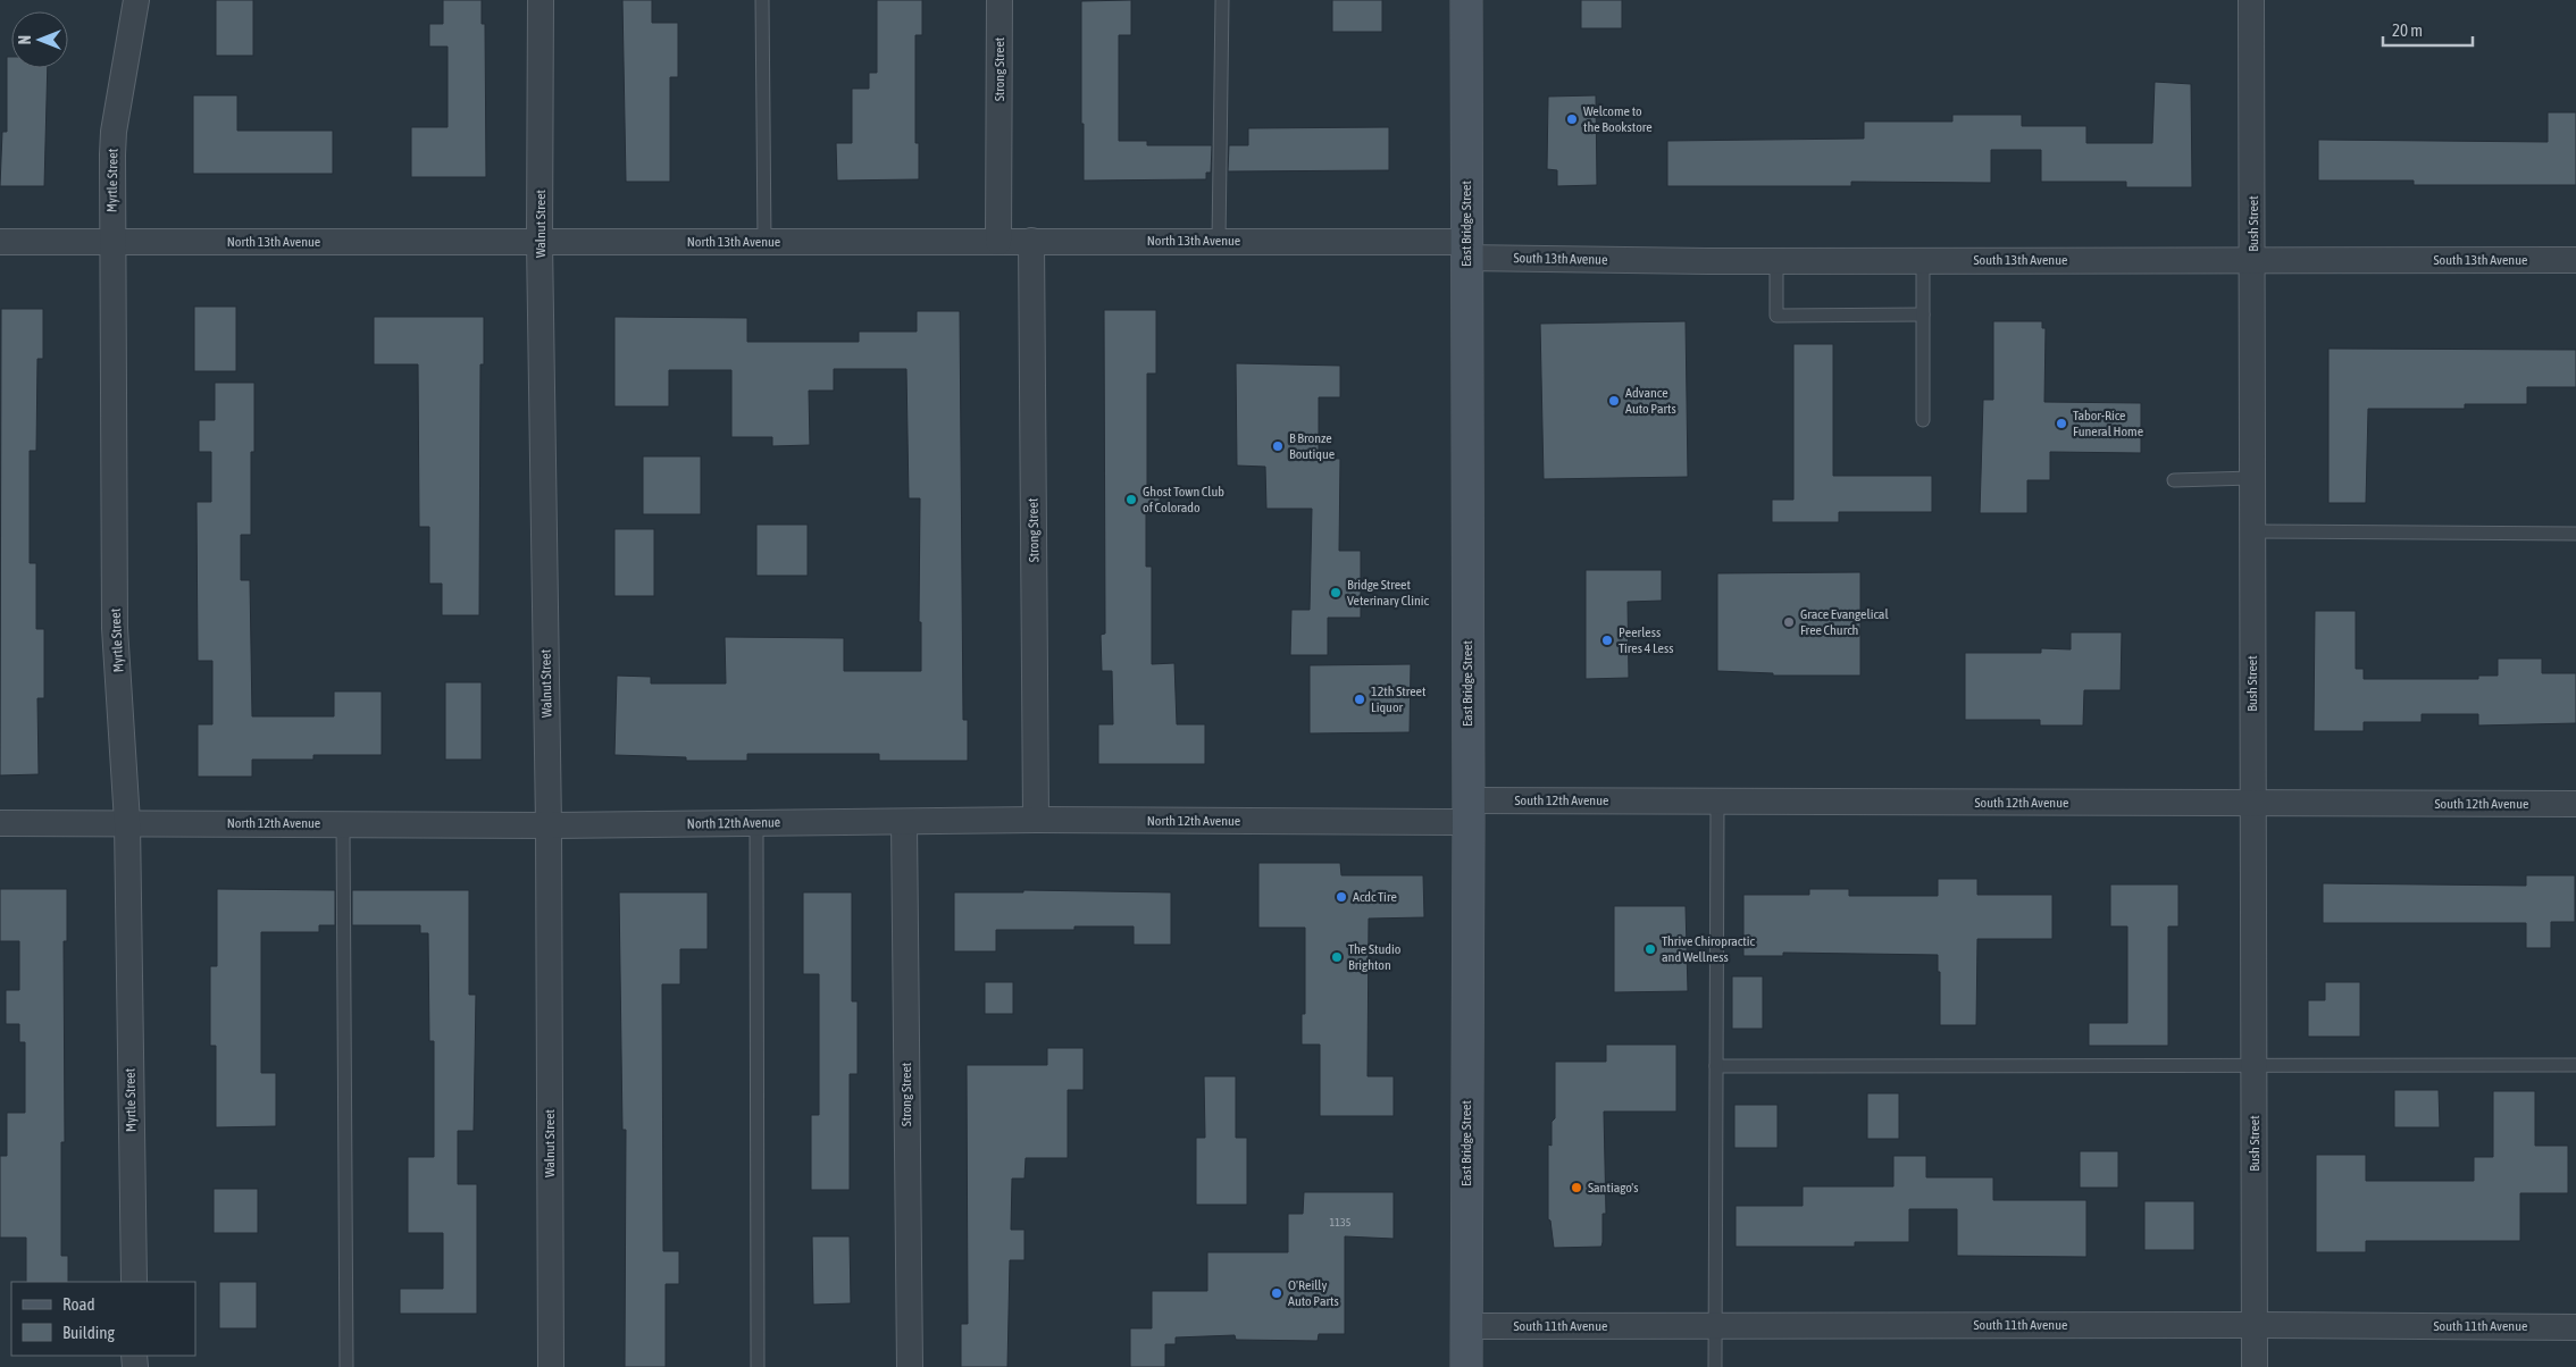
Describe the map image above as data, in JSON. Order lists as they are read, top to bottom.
{
  "streets": {
    "main road": ["East Bridge Street"],
    "street": [
      "Strong Street",
      "Myrtle Street",
      "Walnut Street",
      "Bush Street",
      "North 13th Avenue",
      "South 13th Avenue",
      "South 12th Avenue",
      "North 12th Avenue",
      "South 11th Avenue"
    ]
  },
  "crossings": [
    ["Strong Street", "North 13th Avenue"],
    ["Strong Street", "North 12th Avenue"],
    ["Myrtle Street", "North 13th Avenue"],
    ["Myrtle Street", "North 12th Avenue"],
    ["Walnut Street", "North 13th Avenue"],
    ["Walnut Street", "North 12th Avenue"],
    ["East Bridge Street", "North 13th Avenue"],
    ["East Bridge Street", "South 13th Avenue"],
    ["East Bridge Street", "South 12th Avenue"],
    ["East Bridge Street", "North 12th Avenue"],
    ["East Bridge Street", "South 11th Avenue"],
    ["Bush Street", "South 13th Avenue"],
    ["Bush Street", "South 12th Avenue"],
    ["Bush Street", "South 11th Avenue"],
    ["North 13th Avenue", "South 13th Avenue"],
    ["South 12th Avenue", "North 12th Avenue"]
  ],
  "places": [
    "Welcome to the Bookstore",
    "Advance Auto Parts",
    "Tabor-Rice Funeral Home",
    "B Bronze Boutique",
    "Ghost Town Club of Colorado",
    "Bridge Street Veterinary Clinic",
    "Grace Evangelical Free Church",
    "Peerless Tires 4 Less",
    "12th Street Liquor",
    "Acdc Tire",
    "Thrive Chiropractic and Wellness",
    "The Studio Brighton",
    "Santiago's",
    "O'Reilly Auto Parts"
  ],
  "house_numbers": ["1135"],
  "legend": ["Road", "Building"],
  "scale_bar": "20 m",
  "north": "left"
}
